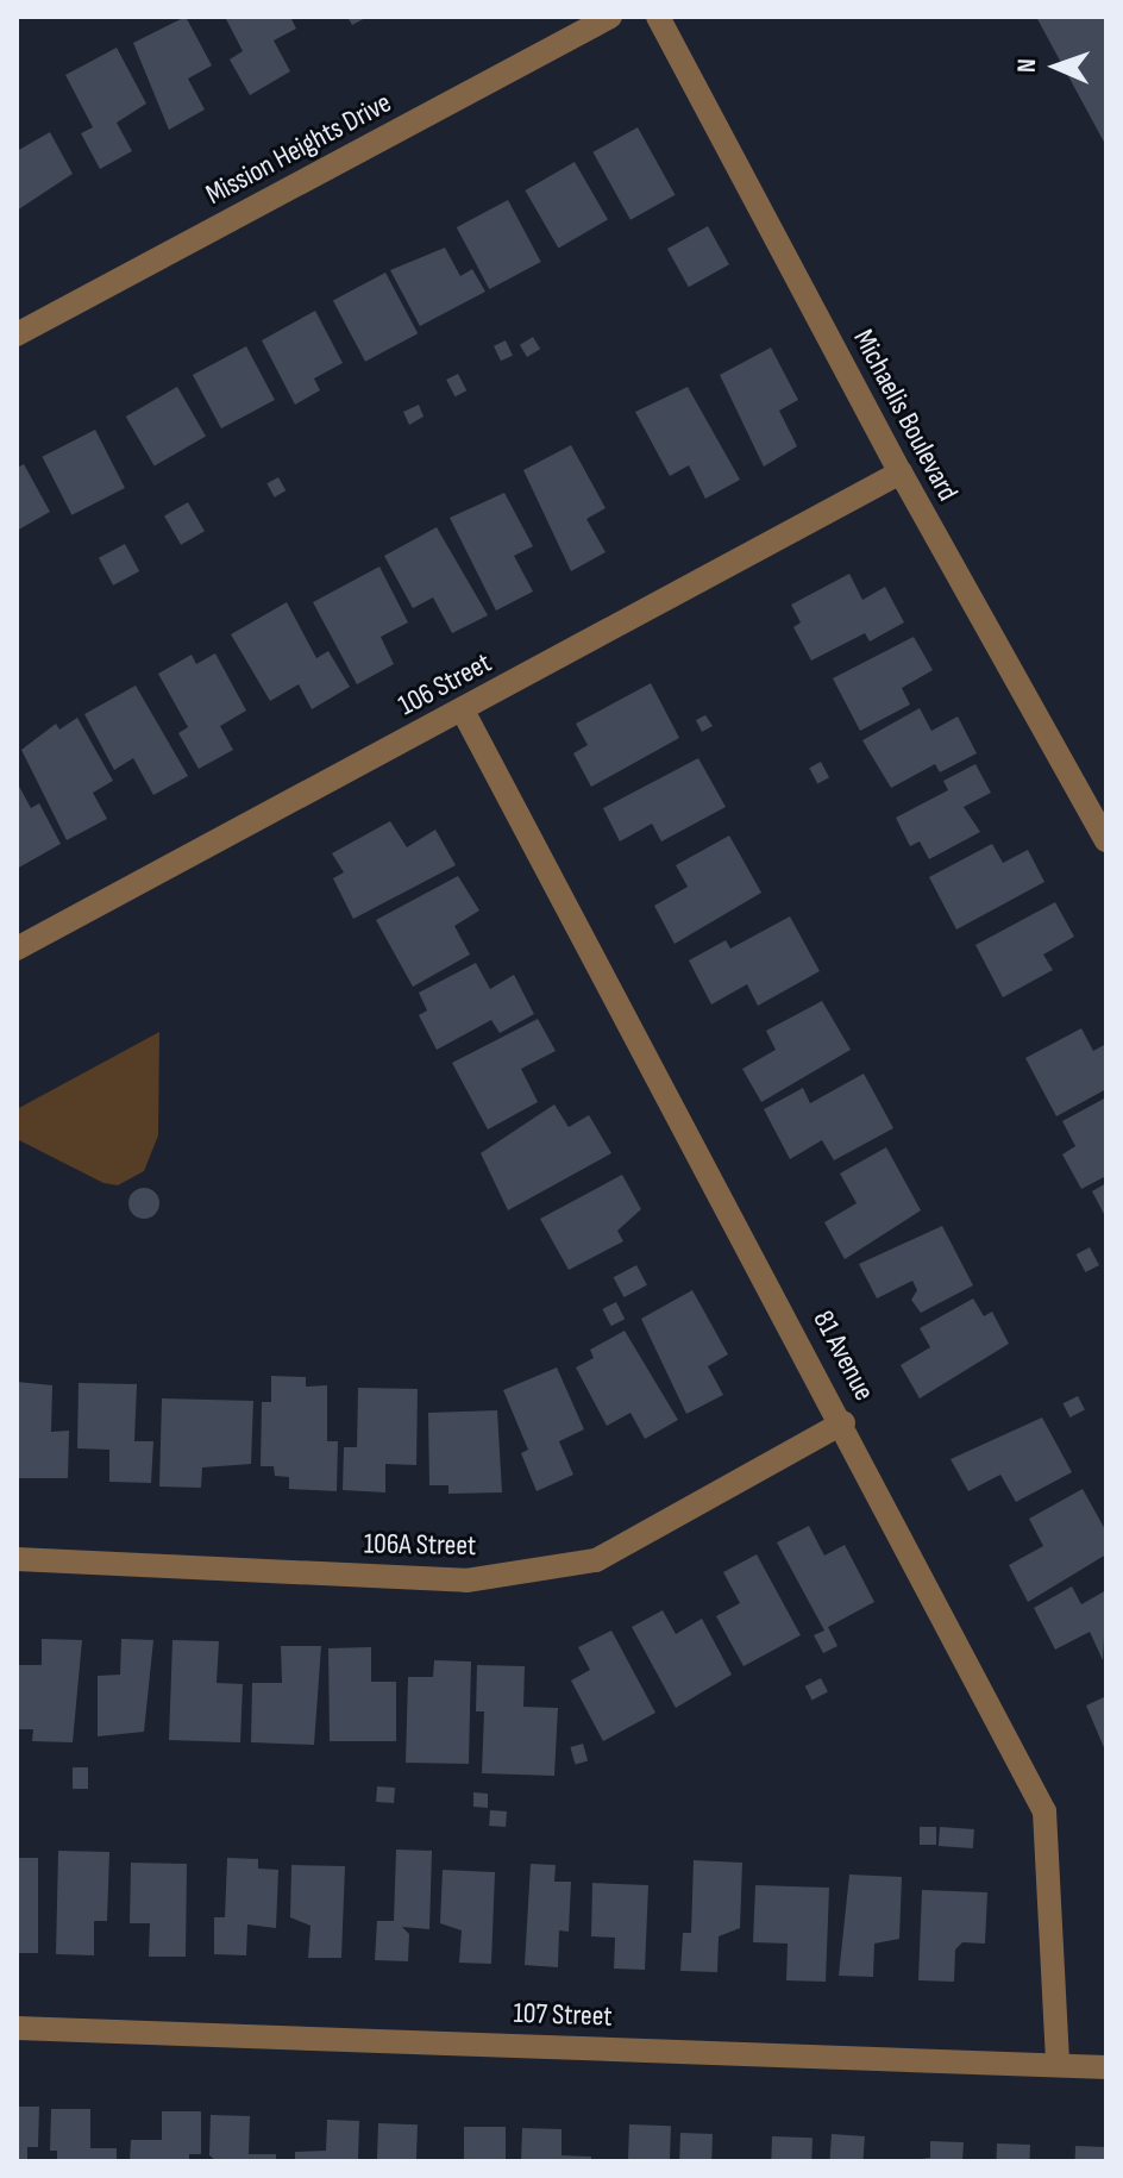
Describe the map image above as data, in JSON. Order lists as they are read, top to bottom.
{
  "streets": {
    "street": [
      "Mission Heights Drive",
      "Michaelis Boulevard",
      "106 Street",
      "81 Avenue",
      "106A Street",
      "107 Street"
    ]
  },
  "crossings": [
    ["Michaelis Boulevard", "106 Street"],
    ["106 Street", "81 Avenue"],
    ["81 Avenue", "106A Street"],
    ["81 Avenue", "107 Street"]
  ],
  "north": "left"
}
